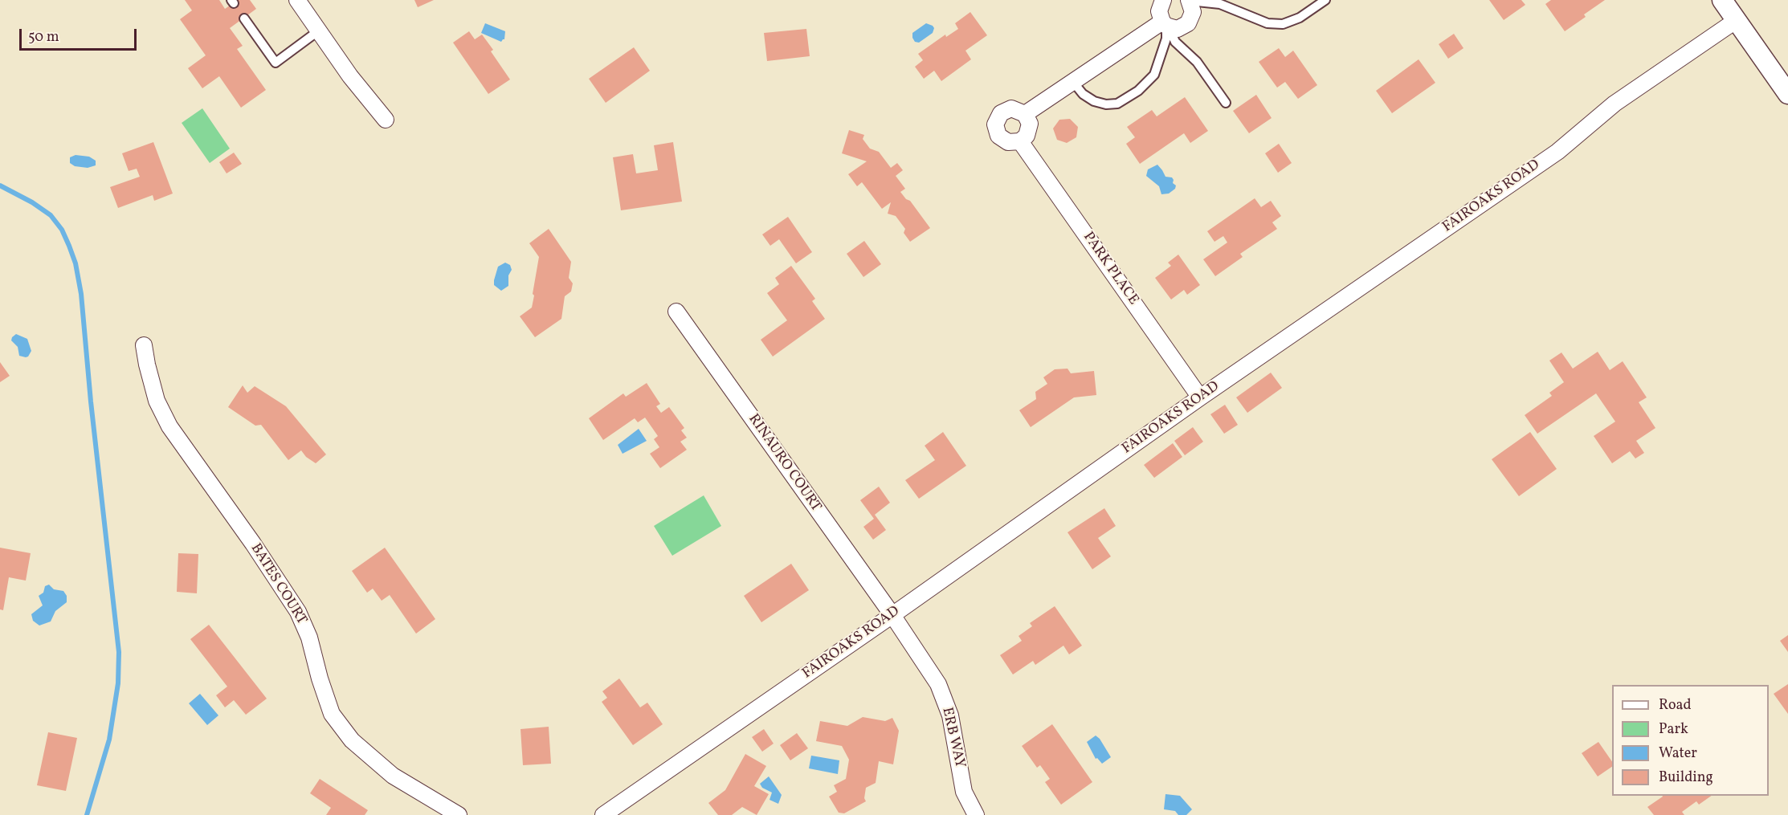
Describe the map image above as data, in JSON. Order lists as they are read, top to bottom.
{
  "streets": {
    "street": [
      "FAIROAKS ROAD",
      "PARK PLACE",
      "RINAURO COURT",
      "BATES COURT",
      "ERB WAY"
    ]
  },
  "crossings": [
    ["FAIROAKS ROAD", "PARK PLACE"],
    ["FAIROAKS ROAD", "RINAURO COURT"],
    ["FAIROAKS ROAD", "ERB WAY"],
    ["RINAURO COURT", "ERB WAY"]
  ],
  "legend": [
    "Road",
    "Park",
    "Water",
    "Building"
  ],
  "scale_bar": "50 m"
}
